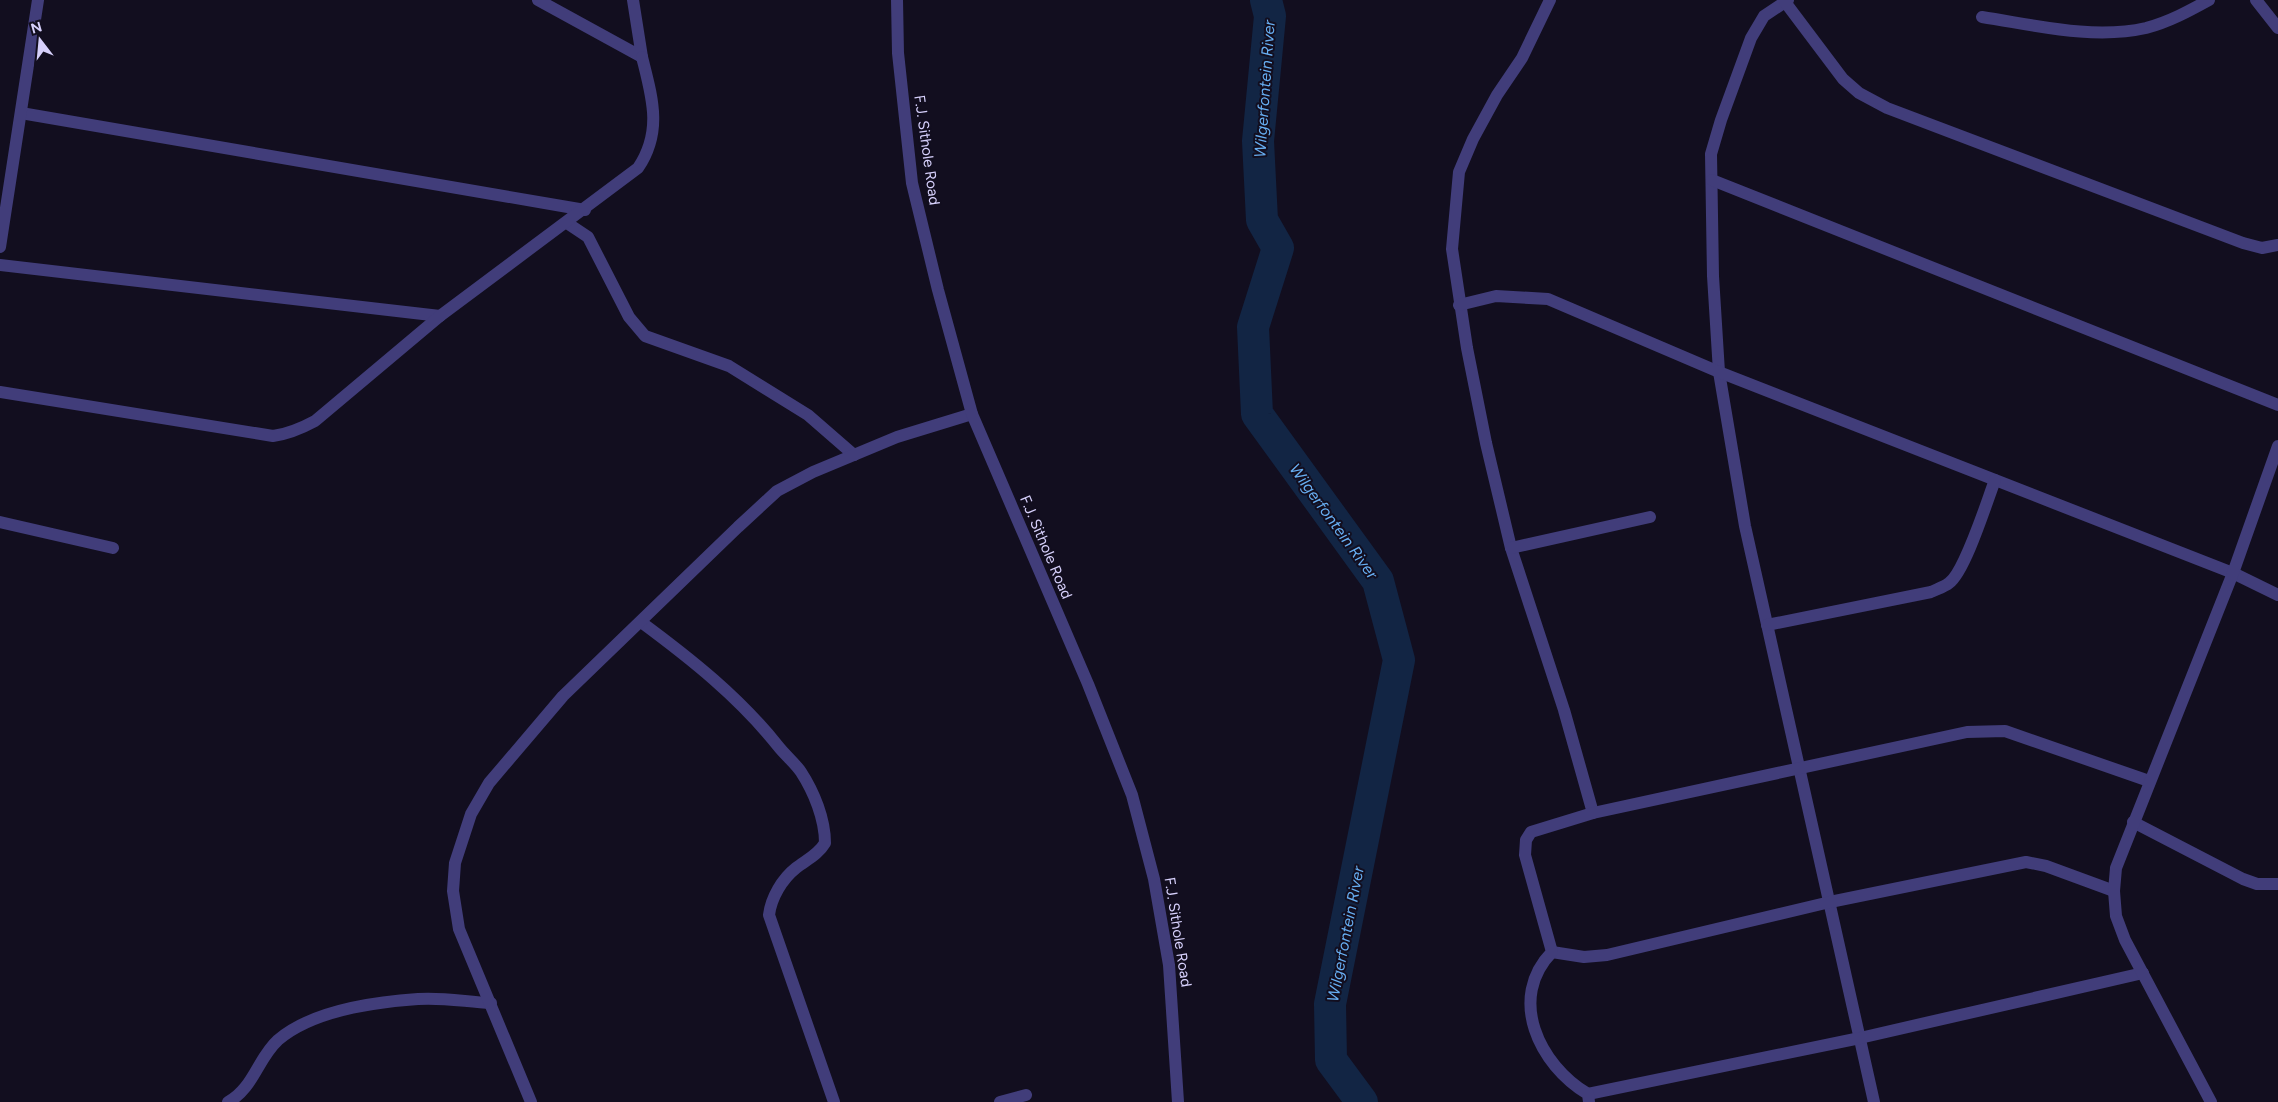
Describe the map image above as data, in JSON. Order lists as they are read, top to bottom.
{
  "streets": {
    "street": ["F.J. Sithole Road"]
  },
  "water": ["Wilgerfontein River"],
  "north": "top"
}
